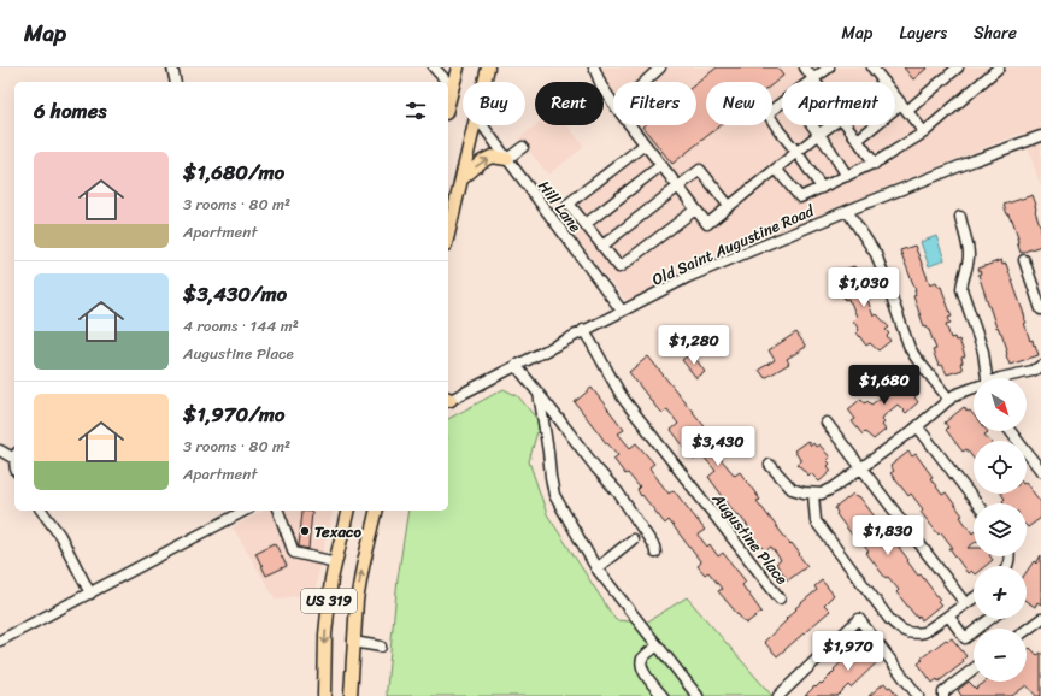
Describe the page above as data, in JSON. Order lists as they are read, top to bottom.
{
  "streets": {
    "main road": ["US 319"],
    "street": ["Hill Lane", "Old Saint Augustine Road", "Augustine Place"]
  },
  "crossings": [
    ["Hill Lane", "Old Saint Augustine Road"],
    ["Old Saint Augustine Road", "Augustine Place"]
  ],
  "places": ["Texaco"],
  "north": "bottom right",
  "page": {
    "header": "Map",
    "nav": ["Map", "Layers", "Share"],
    "chip": [
      "Buy",
      "Rent",
      "Filters",
      "New",
      "Apartment"
    ],
    "heading": "6 homes",
    "list": [
      {
        "name": "$1,680/mo",
        "note": "3 rooms · 80 m² · Apartment"
      },
      {
        "name": "$3,430/mo",
        "note": "4 rooms · 144 m² · Augustine Place"
      },
      {
        "name": "$1,970/mo",
        "note": "3 rooms · 80 m² · Apartment"
      }
    ],
    "price": [
      "$1,030",
      "$1,280",
      "$1,680",
      "$3,430",
      "$1,830",
      "$1,970"
    ],
    "map_buttons": ["+", "−"]
  }
}
